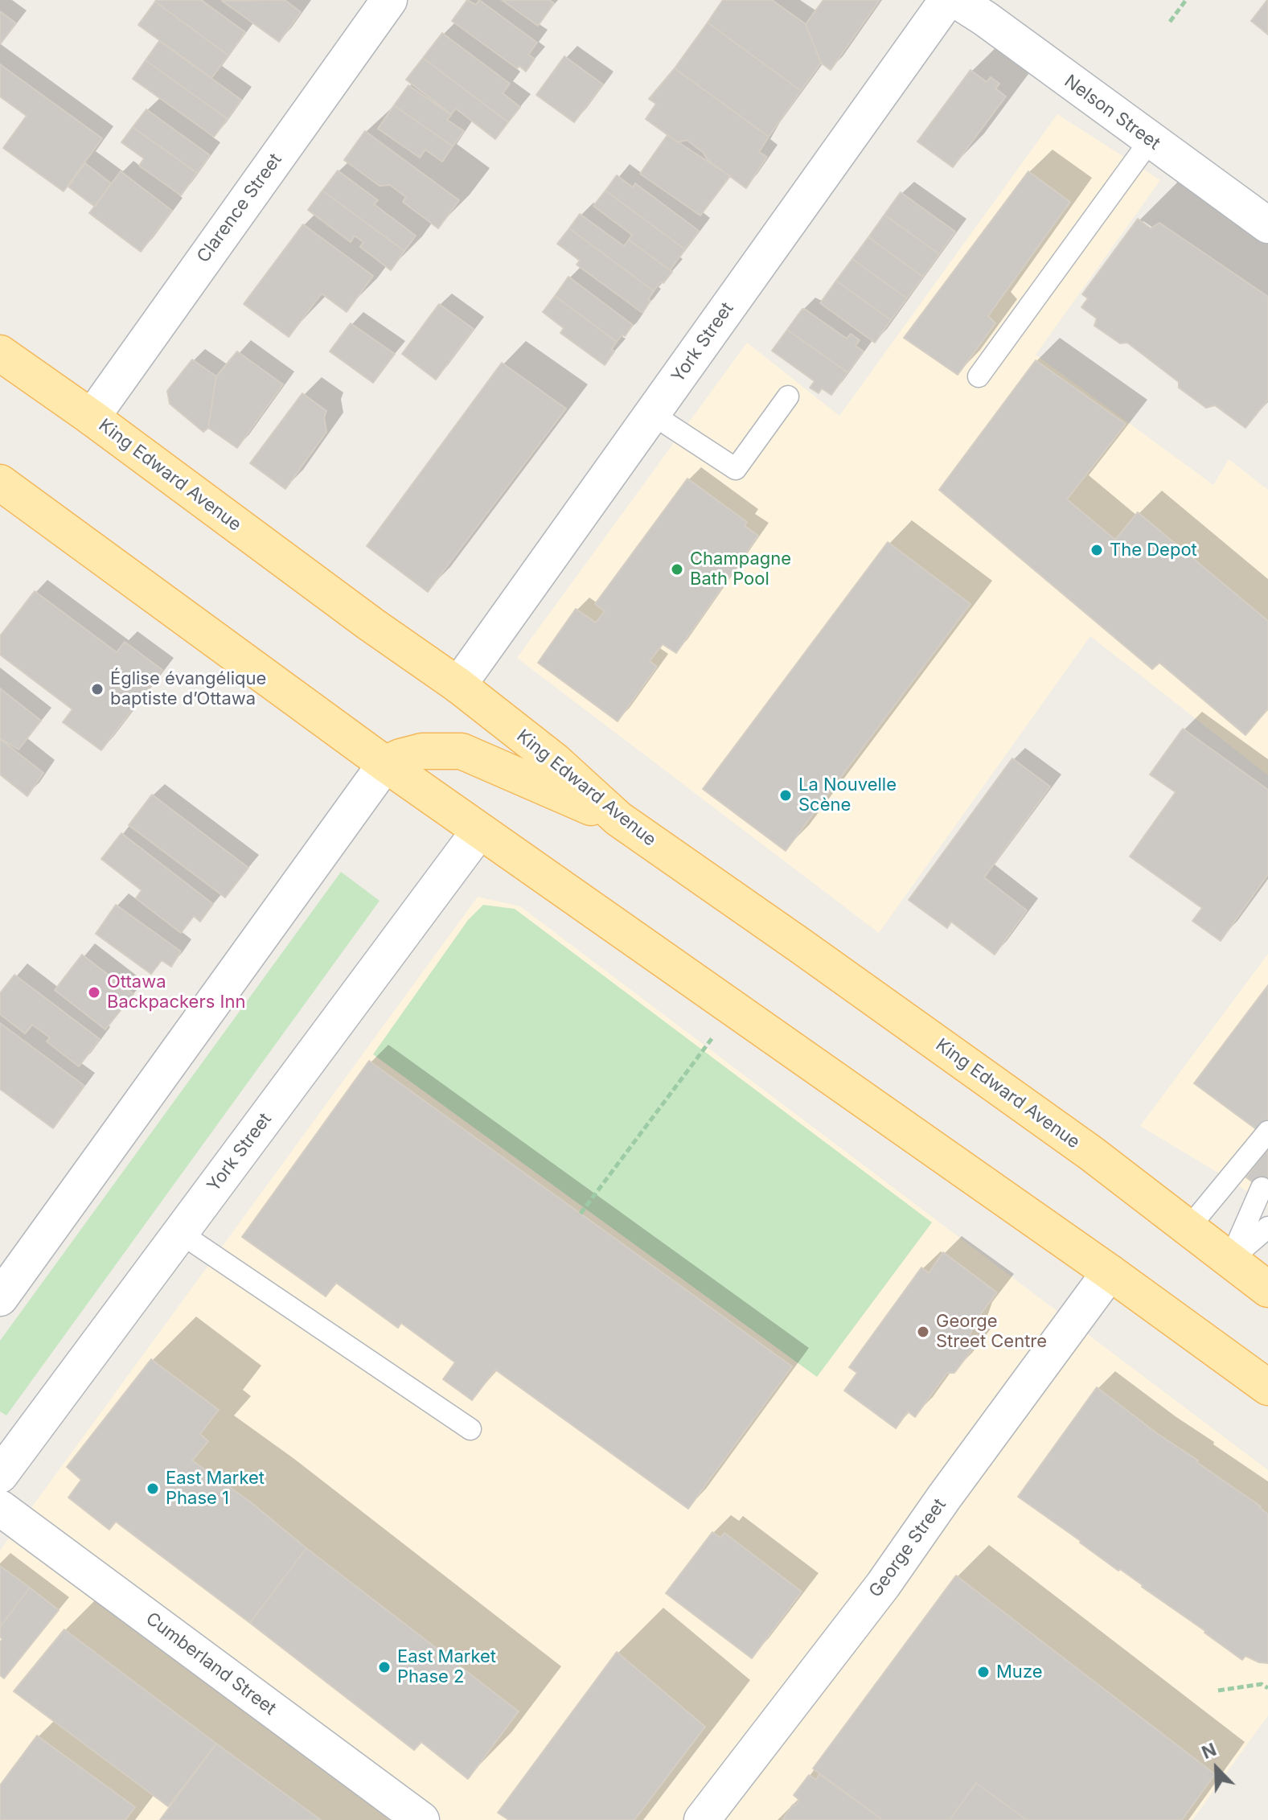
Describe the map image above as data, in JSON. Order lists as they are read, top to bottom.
{
  "streets": {
    "main road": ["King Edward Avenue"],
    "street": [
      "Nelson Street",
      "Clarence Street",
      "York Street",
      "George Street",
      "Cumberland Street"
    ]
  },
  "crossings": [
    ["Clarence Street", "King Edward Avenue"],
    ["York Street", "King Edward Avenue"]
  ],
  "places": [
    "The Depot",
    "Champagne Bath Pool",
    "Église évangélique baptiste d’Ottawa",
    "La Nouvelle Scène",
    "Ottawa Backpackers Inn",
    "George Street Centre",
    "East Market Phase 1",
    "East Market Phase 2",
    "Muze"
  ],
  "north": "top left"
}
